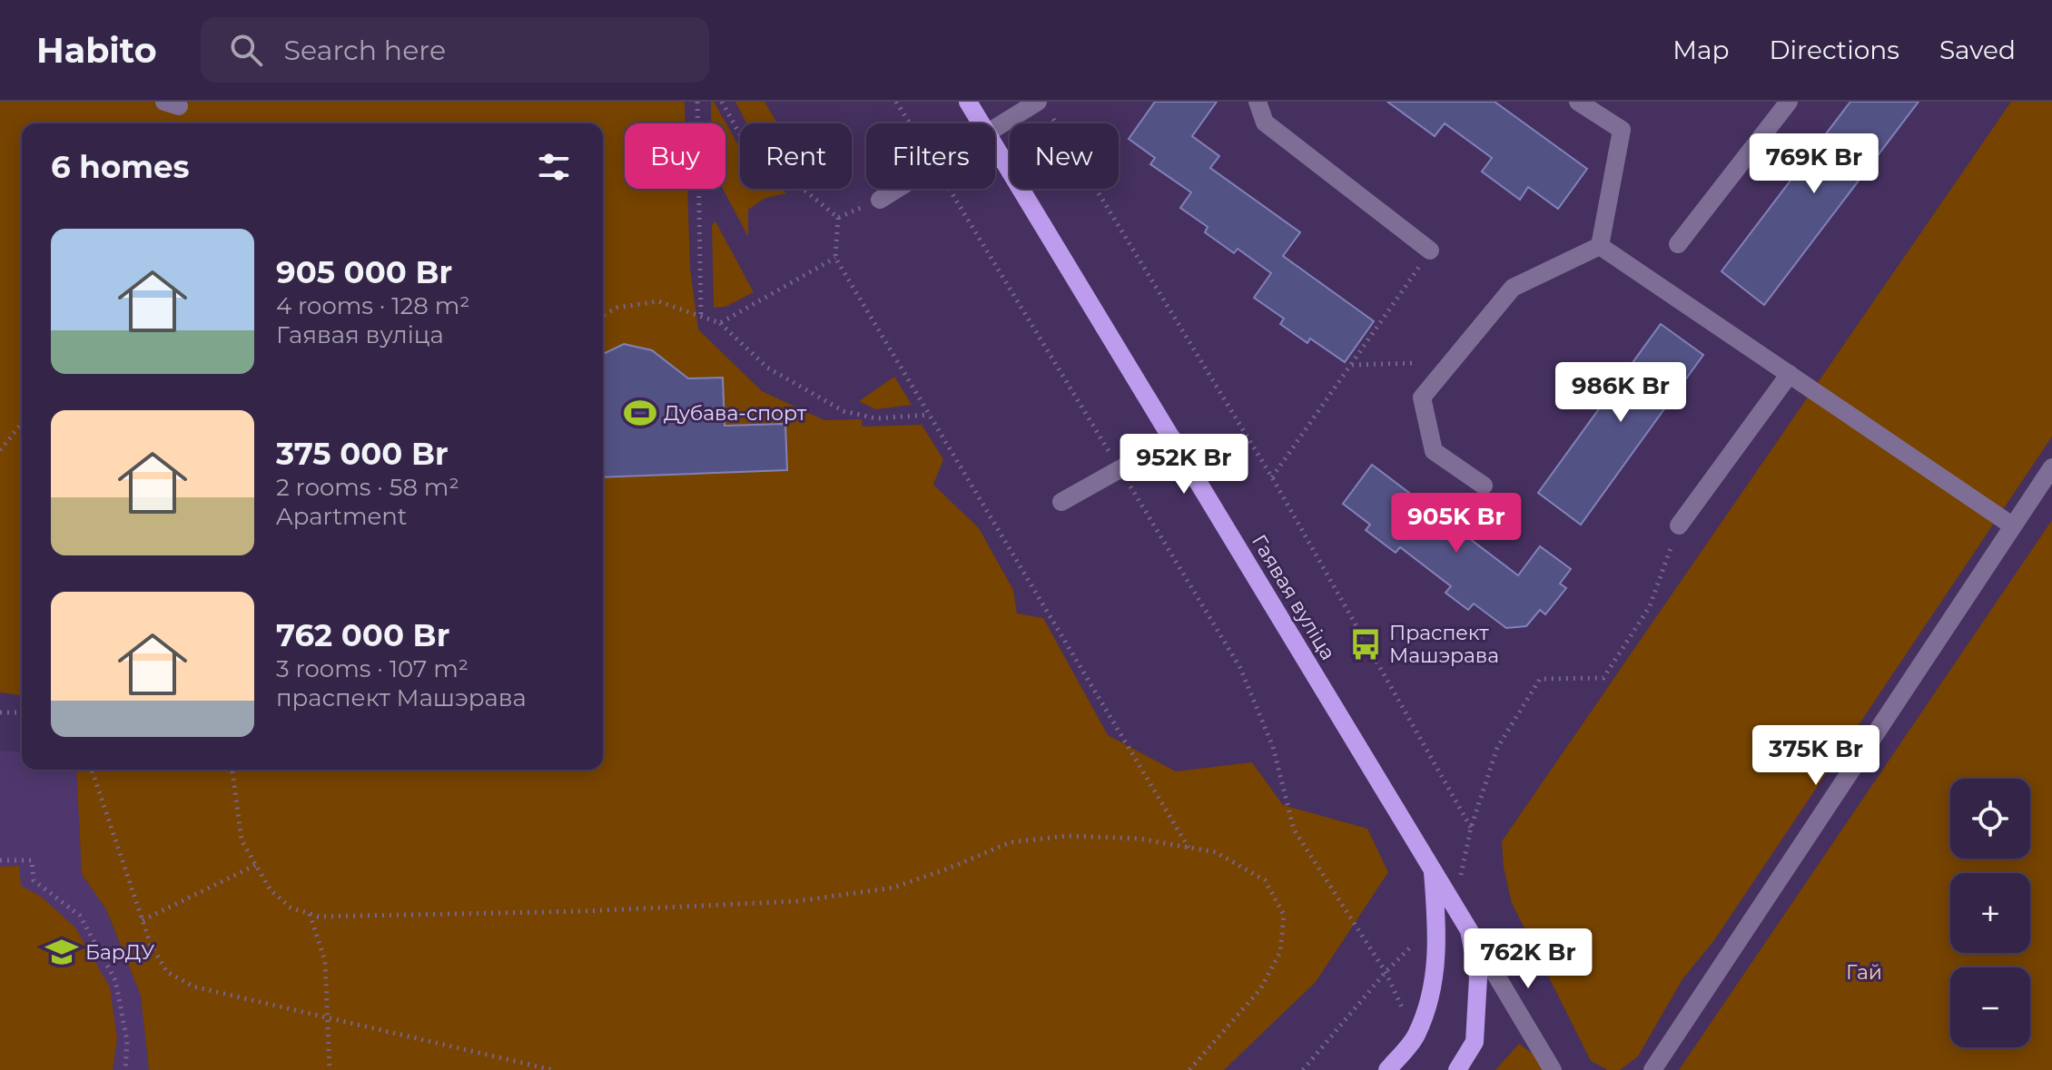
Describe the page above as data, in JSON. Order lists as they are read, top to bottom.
{
  "streets": {
    "main road": ["Гаявая вуліца"]
  },
  "parks": ["Гай"],
  "places": {
    "sports": ["Дубава-спорт"],
    "bus stop": ["Праспект Машэрава"],
    "school or university": ["БарДУ"]
  },
  "page": {
    "header": "Habito",
    "search": "Search here",
    "nav": ["Map", "Directions", "Saved"],
    "chip": [
      "Buy",
      "Rent",
      "Filters",
      "New"
    ],
    "heading": "6 homes",
    "price": [
      "769K Br",
      "986K Br",
      "952K Br",
      "905K Br",
      "375K Br",
      "762K Br"
    ],
    "list": [
      {
        "name": "905 000 Br",
        "note": "4 rooms · 128 m² · Гаявая вуліца"
      },
      {
        "name": "375 000 Br",
        "note": "2 rooms · 58 m² · Apartment"
      },
      {
        "name": "762 000 Br",
        "note": "3 rooms · 107 m² · праспект Машэрава"
      }
    ],
    "map_buttons": ["+", "−"]
  }
}
